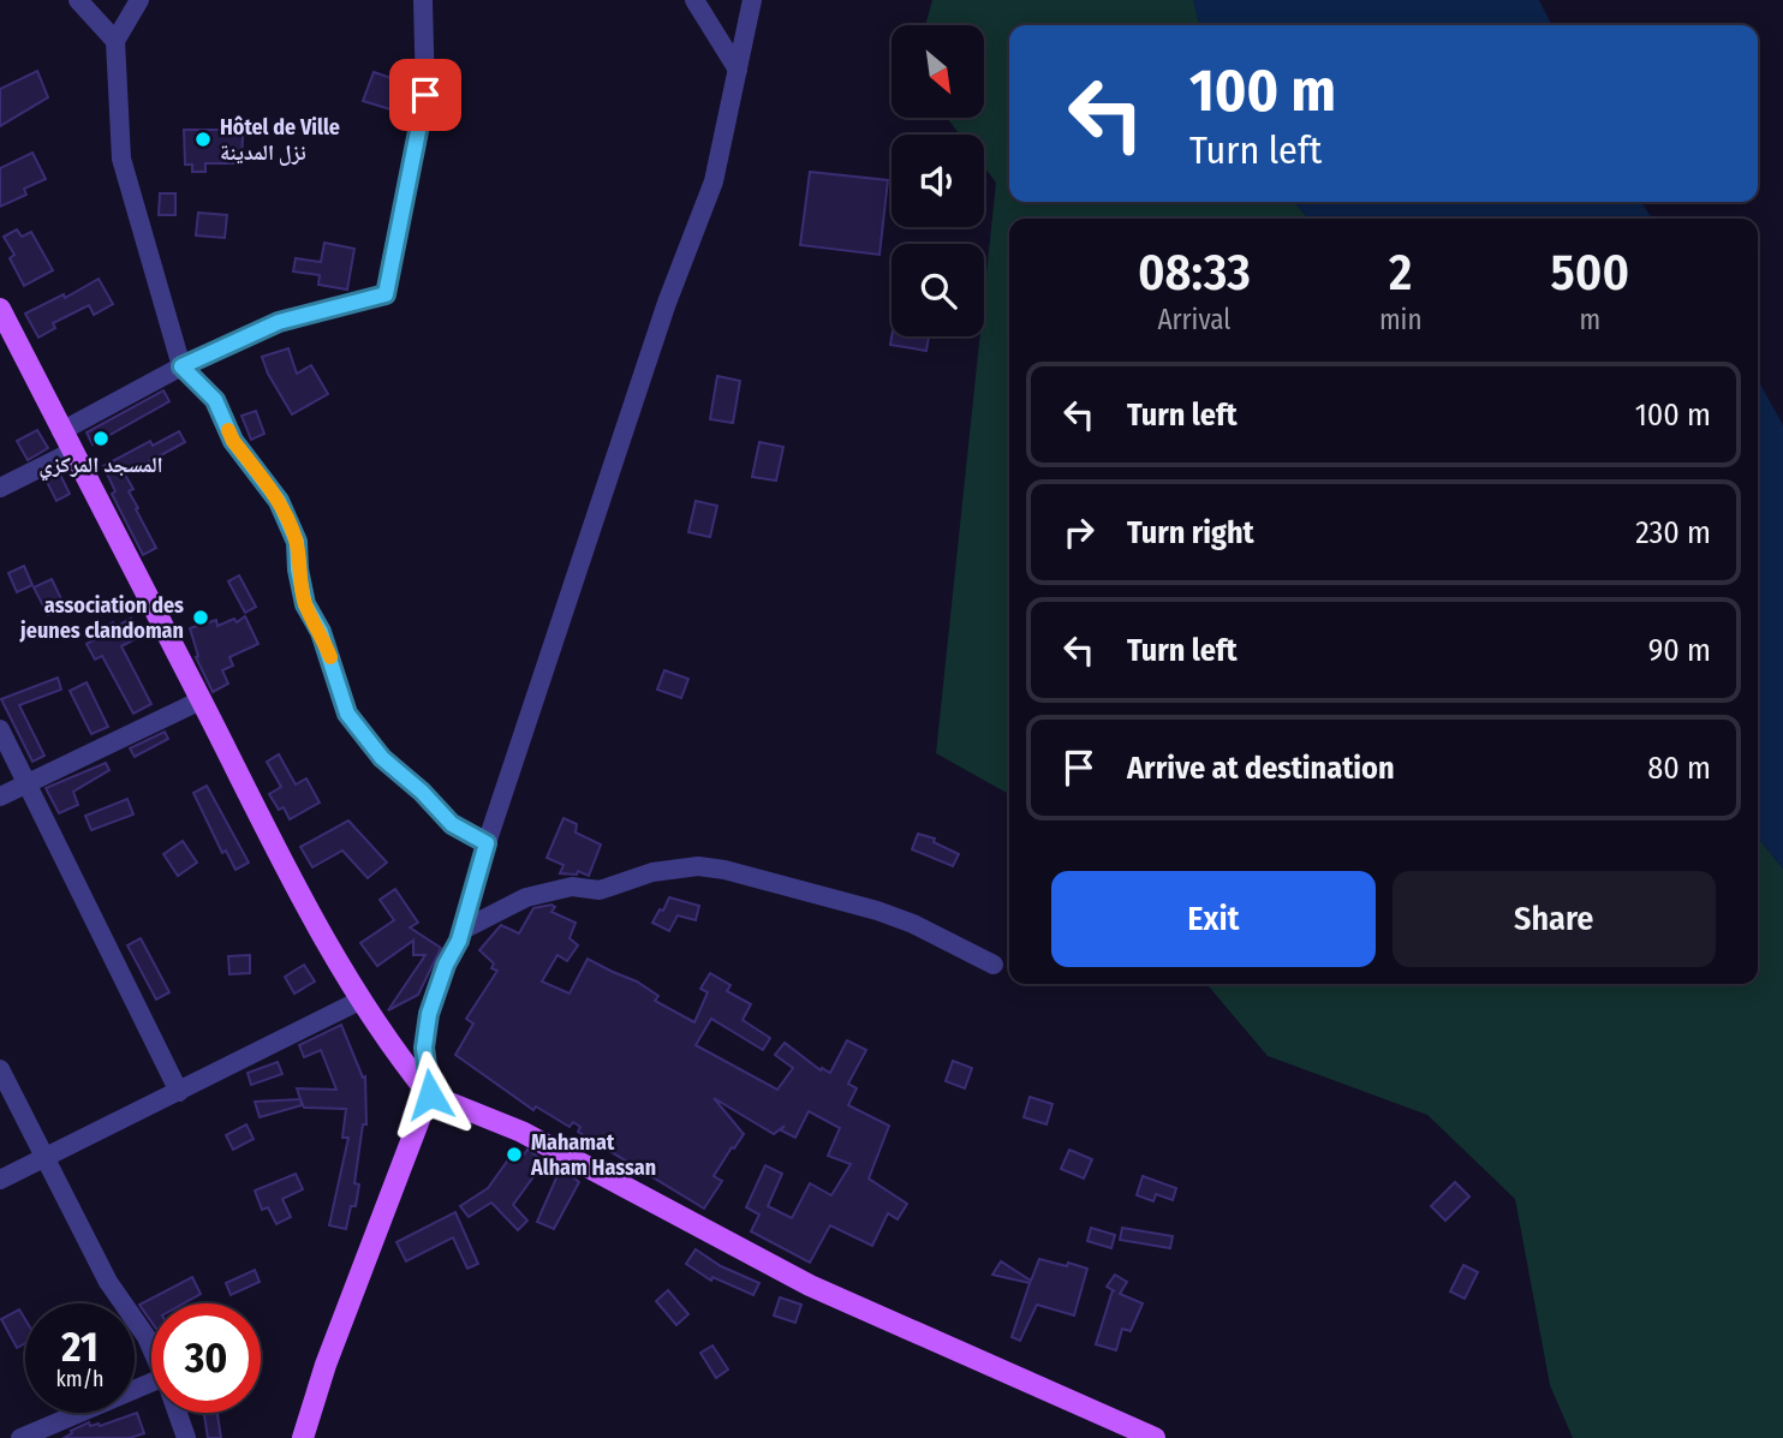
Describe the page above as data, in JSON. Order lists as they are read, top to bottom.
{
  "places": [
    "Hôtel de Ville نزل المدينة",
    "المسجد المركزي",
    "association des jeunes clandoman",
    "Mahamat Alham Hassan"
  ],
  "north": "bottom right",
  "page": {
    "turn": ["100 m", "Turn left"],
    "eta": [
      "08:33",
      "Arrival",
      "2",
      "min",
      "500",
      "m"
    ],
    "list": [
      {
        "name": "Turn left",
        "value": "100 m"
      },
      {
        "name": "Turn right",
        "value": "230 m"
      },
      {
        "name": "Turn left",
        "value": "90 m"
      },
      {
        "name": "Arrive at destination",
        "value": "80 m"
      }
    ],
    "buttons": ["Exit", "Share"],
    "speed": "21 km/h",
    "limit": "30"
  }
}
